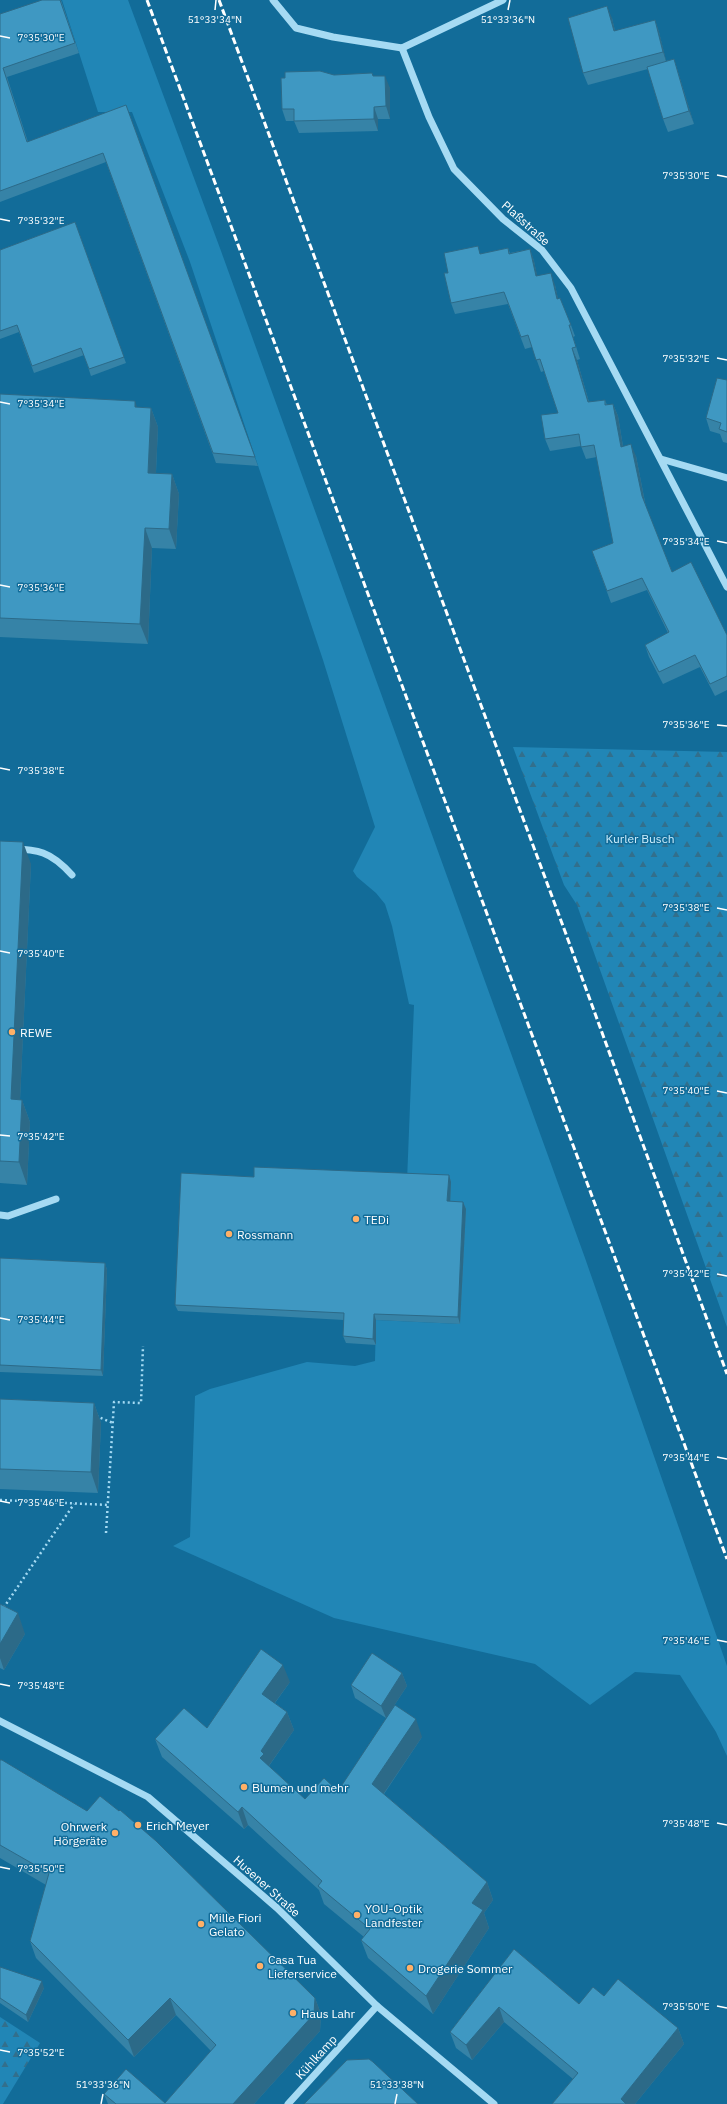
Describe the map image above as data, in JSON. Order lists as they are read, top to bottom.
{
  "streets": {
    "street": ["Plaßstraße", "Husener Straße", "Kühlkamp"]
  },
  "crossings": [
    ["Husener Straße", "Kühlkamp"]
  ],
  "parks": ["Kurler Busch"],
  "places": [
    "REWE",
    "TEDi",
    "Rossmann",
    "Blumen und mehr",
    "Erich Meyer",
    "Ohrwerk Hörgeräte",
    "YOU-Optik Landfester",
    "Mille Fiori Gelato",
    "Casa Tua Lieferservice",
    "Drogerie Sommer",
    "Haus Lahr"
  ],
  "coordinates": [
    "51°33'34\"N",
    "51°33'36\"N",
    "7°35'30\"E",
    "7°35'32\"E",
    "7°35'34\"E",
    "7°35'36\"E",
    "7°35'38\"E",
    "7°35'40\"E",
    "7°35'42\"E",
    "7°35'44\"E",
    "7°35'46\"E",
    "7°35'48\"E",
    "7°35'50\"E",
    "7°35'52\"E",
    "51°33'38\"N"
  ]
}
